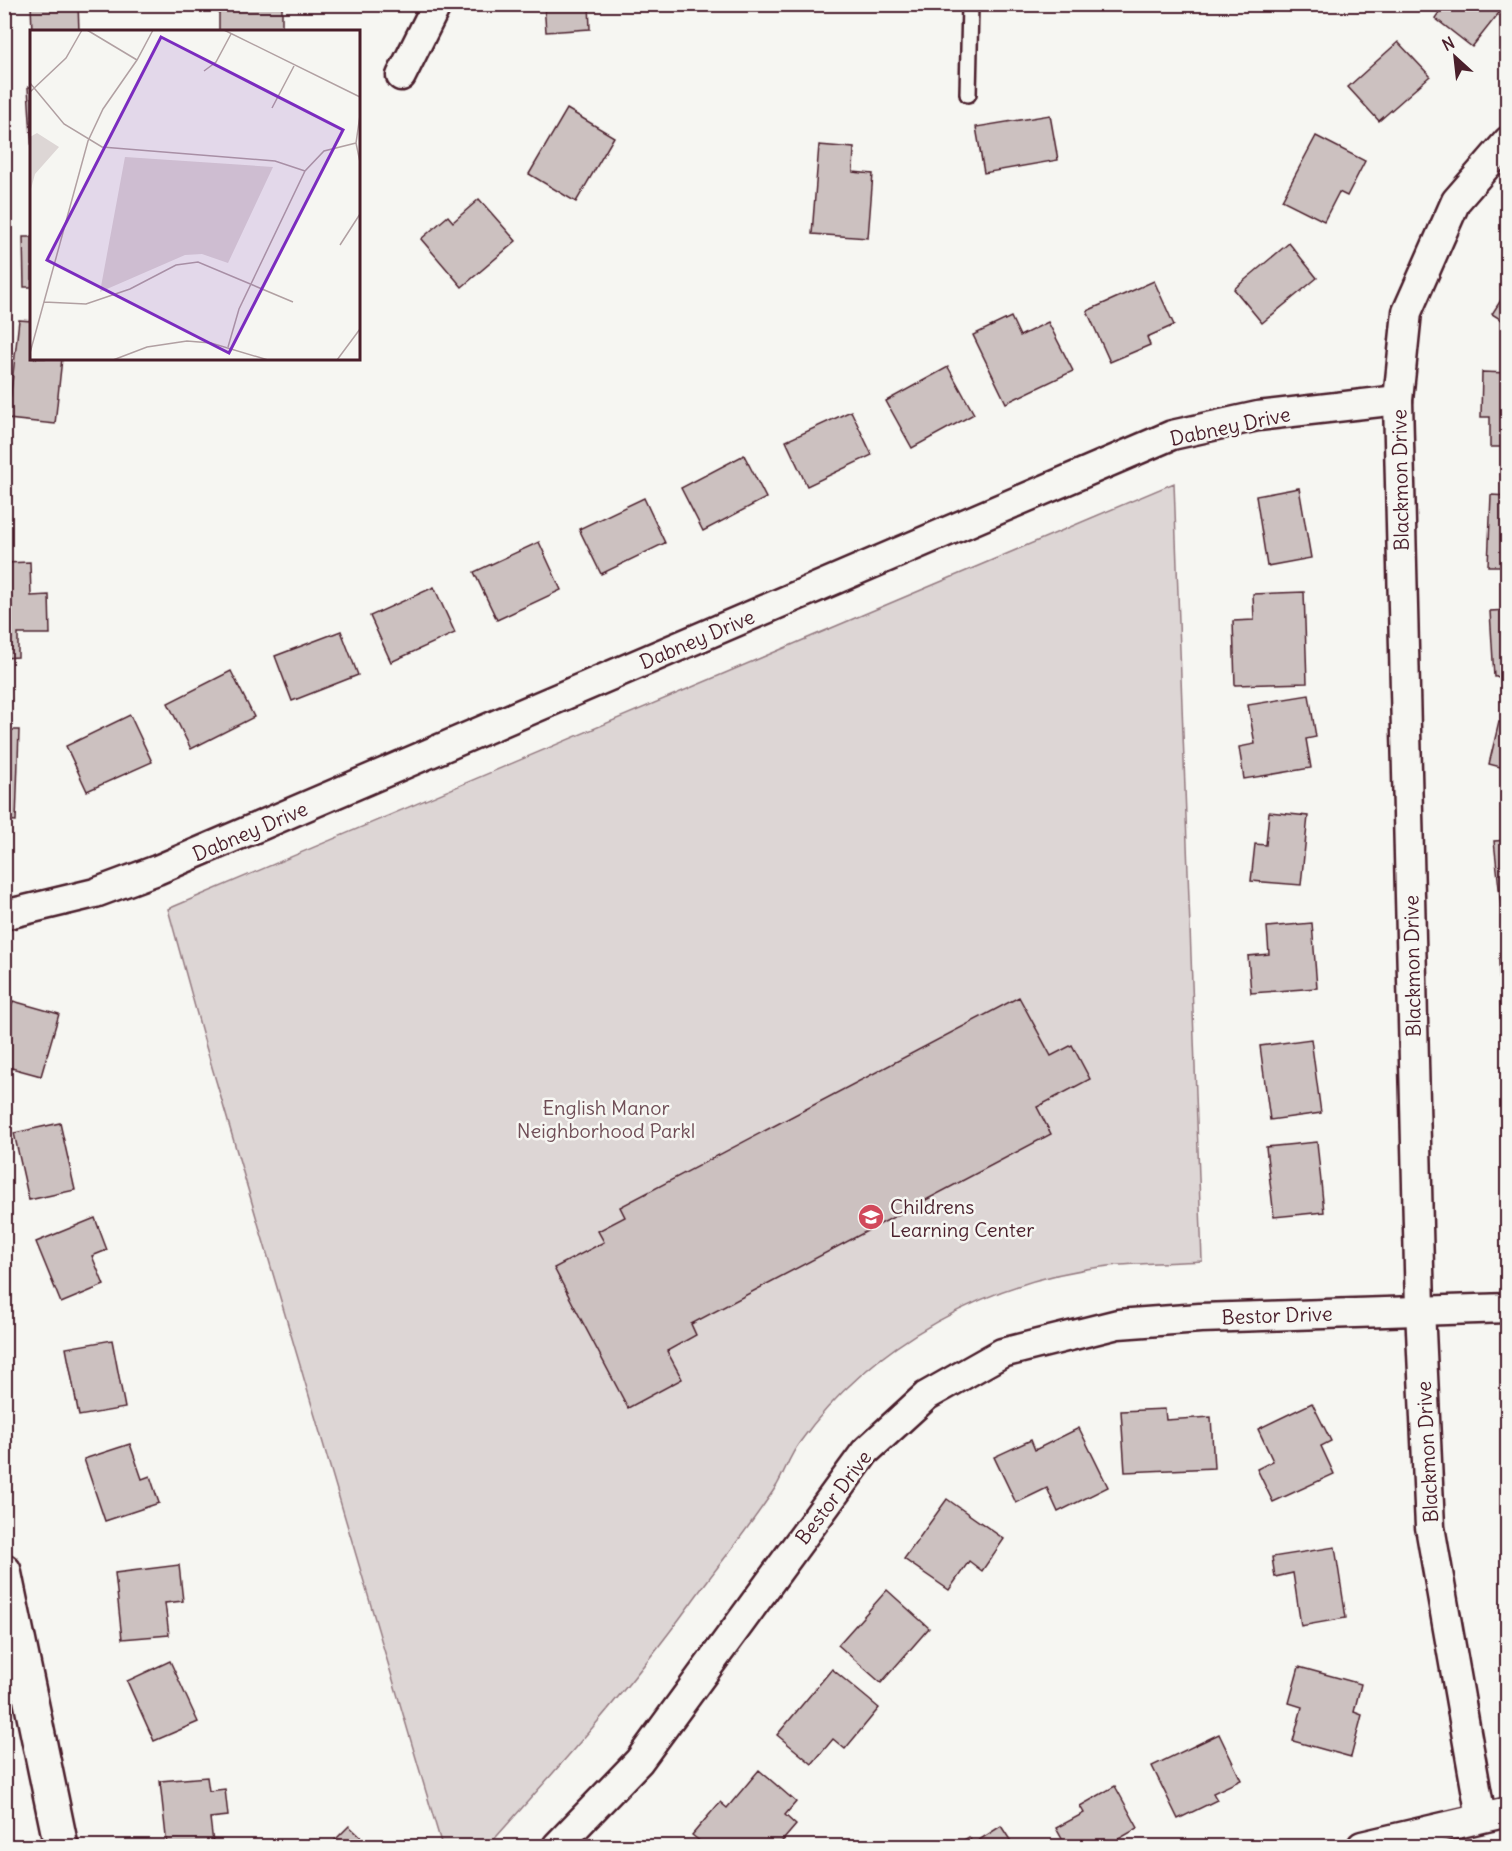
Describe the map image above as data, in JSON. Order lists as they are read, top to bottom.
{
  "streets": {
    "street": ["Dabney Drive", "Blackmon Drive", "Bestor Drive"]
  },
  "crossings": [
    ["Dabney Drive", "Blackmon Drive"],
    ["Blackmon Drive", "Bestor Drive"]
  ],
  "parks": ["English Manor Neighborhood Parkl"],
  "places": {
    "school or university": ["Childrens Learning Center"]
  },
  "north": "top left"
}
